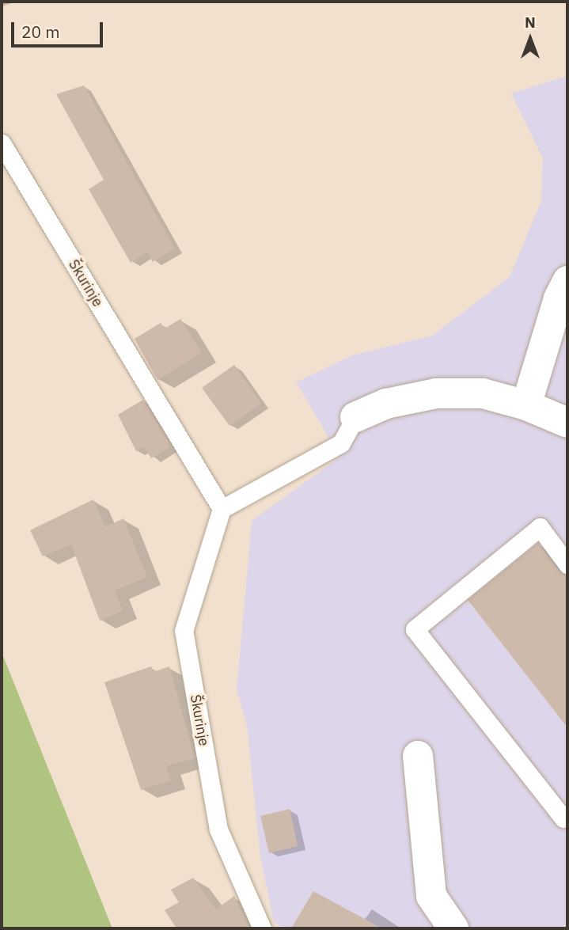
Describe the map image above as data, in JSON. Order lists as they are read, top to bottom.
{
  "streets": {
    "lane": ["Škurinje"]
  },
  "scale_bar": "20 m",
  "north": "top"
}
